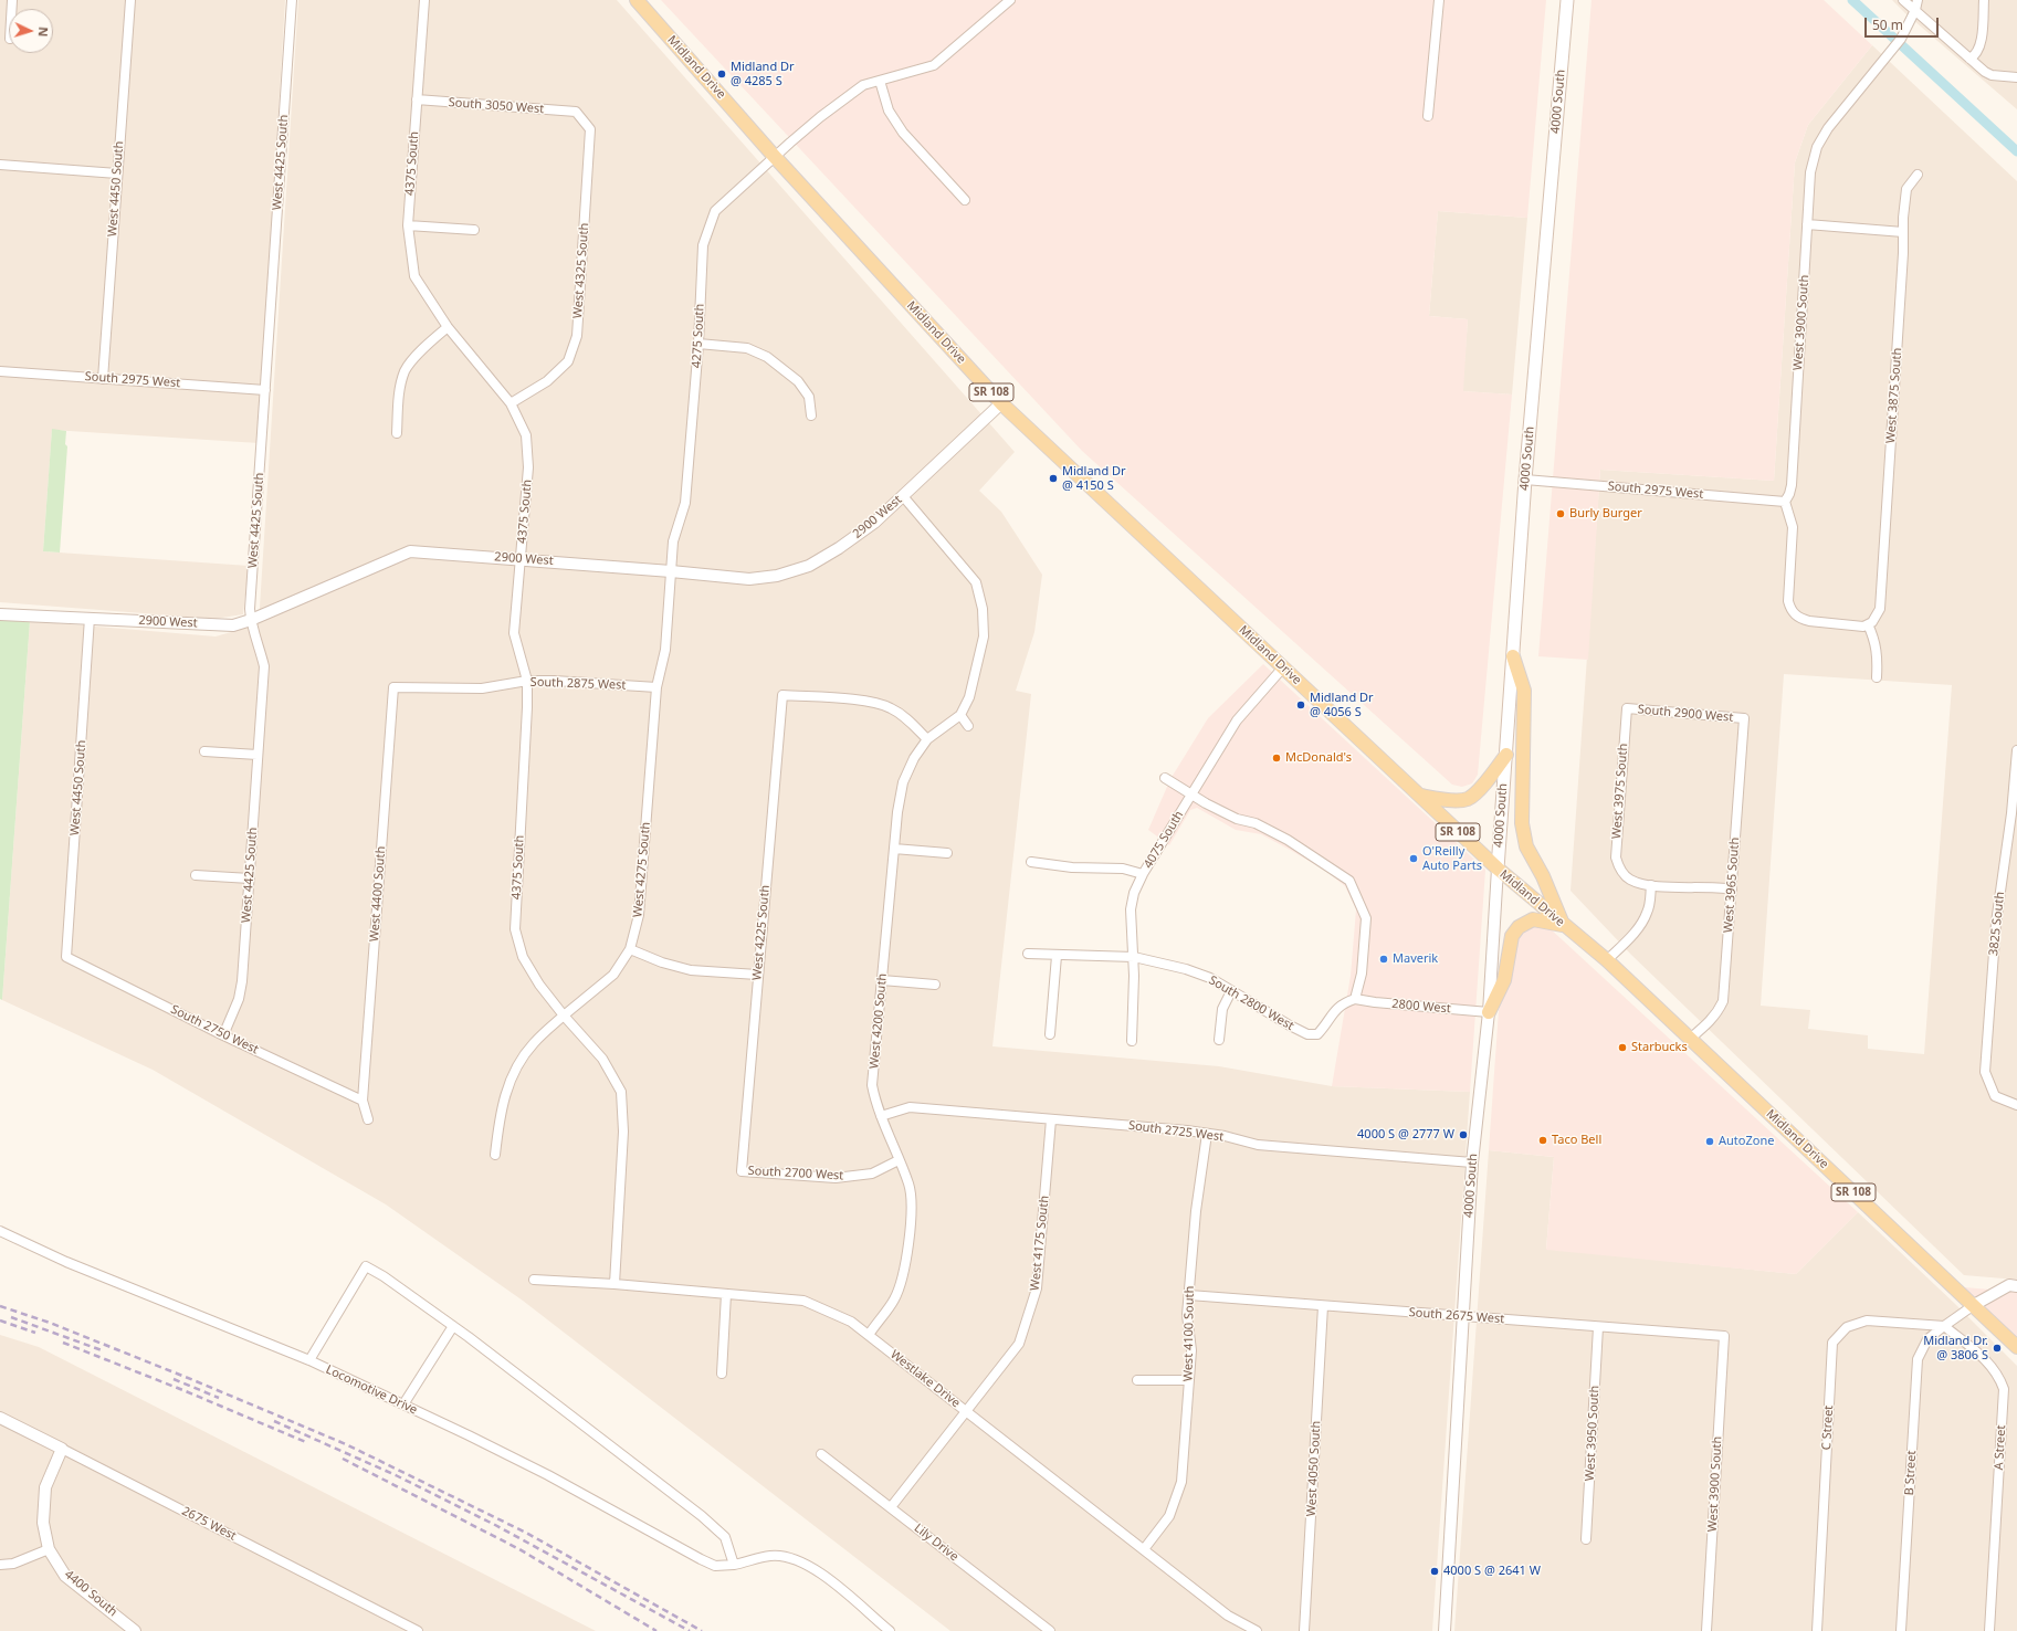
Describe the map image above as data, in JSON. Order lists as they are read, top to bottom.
{
  "streets": {
    "main road": ["Midland Drive", "4000 South", "SR 108"],
    "street": [
      "South 3050 West",
      "West 4425 South",
      "4375 South",
      "West 4450 South",
      "West 4325 South",
      "West 3900 South",
      "4275 South",
      "South 2975 West",
      "West 3875 South",
      "2900 West",
      "South 2875 West",
      "South 2900 West",
      "West 3975 South",
      "4075 South",
      "West 4275 South",
      "West 3965 South",
      "West 4400 South",
      "3825 South",
      "West 4225 South",
      "South 2800 West",
      "2800 West",
      "West 4200 South",
      "South 2750 West",
      "South 2725 West",
      "South 2700 West",
      "West 4175 South",
      "South 2675 West",
      "West 4100 South",
      "Westlake Drive",
      "Locomotive Drive",
      "C Street",
      "West 3950 South",
      "A Street",
      "West 4050 South",
      "B Street",
      "2675 West",
      "Lily Drive",
      "4400 South"
    ]
  },
  "crossings": [
    ["Midland Drive", "4000 South"],
    ["Midland Drive", "4275 South"],
    ["Midland Drive", "2900 West"],
    ["Midland Drive", "4075 South"],
    ["Midland Drive", "West 3965 South"],
    ["4000 South", "South 2975 West"],
    ["4000 South", "2800 West"],
    ["4000 South", "South 2725 West"],
    ["4000 South", "South 2675 West"],
    ["South 3050 West", "4375 South"],
    ["South 3050 West", "West 4325 South"],
    ["West 4425 South", "South 2975 West"],
    ["West 4425 South", "2900 West"],
    ["West 4425 South", "South 2750 West"],
    ["4375 South", "West 4325 South"],
    ["4375 South", "2900 West"],
    ["4375 South", "South 2875 West"],
    ["4375 South", "West 4275 South"],
    ["West 4450 South", "South 2975 West"],
    ["West 4450 South", "2900 West"],
    ["West 4450 South", "South 2750 West"],
    ["West 3900 South", "South 2975 West"],
    ["West 3900 South", "South 2675 West"],
    ["4275 South", "West 4275 South"],
    ["2900 West", "West 4275 South"],
    ["2900 West", "West 4200 South"],
    ["South 2875 West", "West 4275 South"],
    ["South 2875 West", "West 4400 South"],
    ["South 2900 West", "West 3975 South"],
    ["South 2900 West", "West 3965 South"],
    ["4075 South", "South 2800 West"],
    ["West 4400 South", "South 2750 West"],
    ["West 4225 South", "West 4200 South"],
    ["West 4225 South", "South 2700 West"],
    ["South 2800 West", "2800 West"],
    ["West 4200 South", "South 2725 West"],
    ["West 4200 South", "South 2700 West"],
    ["West 4200 South", "Westlake Drive"],
    ["South 2725 West", "West 4175 South"],
    ["South 2725 West", "West 4100 South"],
    ["West 4175 South", "Westlake Drive"],
    ["West 4175 South", "Lily Drive"],
    ["South 2675 West", "West 4100 South"],
    ["South 2675 West", "West 3950 South"],
    ["South 2675 West", "West 4050 South"],
    ["West 4100 South", "Westlake Drive"],
    ["C Street", "A Street"],
    ["C Street", "B Street"],
    ["A Street", "B Street"],
    ["2675 West", "4400 South"]
  ],
  "places": [
    "Midland Dr @ 4285 S",
    "Midland Dr @ 4150 S",
    "Burly Burger",
    "Midland Dr @ 4056 S",
    "McDonald's",
    "O'Reilly Auto Parts",
    "Maverik",
    "Starbucks",
    "4000 S @ 2777 W",
    "Taco Bell",
    "AutoZone",
    "Midland Dr. @ 3806 S",
    "4000 S @ 2641 W"
  ],
  "scale_bar": "50 m",
  "north": "right"
}
